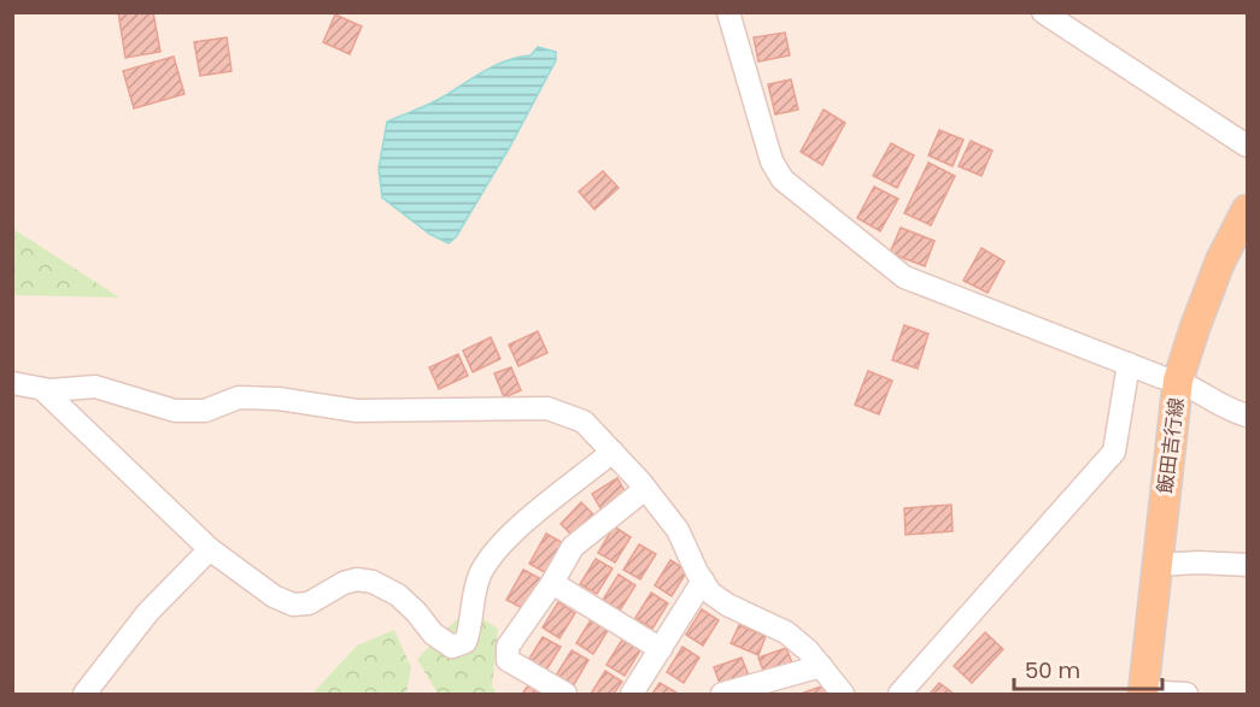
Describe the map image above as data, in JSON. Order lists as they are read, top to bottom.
{
  "streets": {
    "main road": ["飯田吉行線"]
  },
  "scale_bar": "50 m"
}
